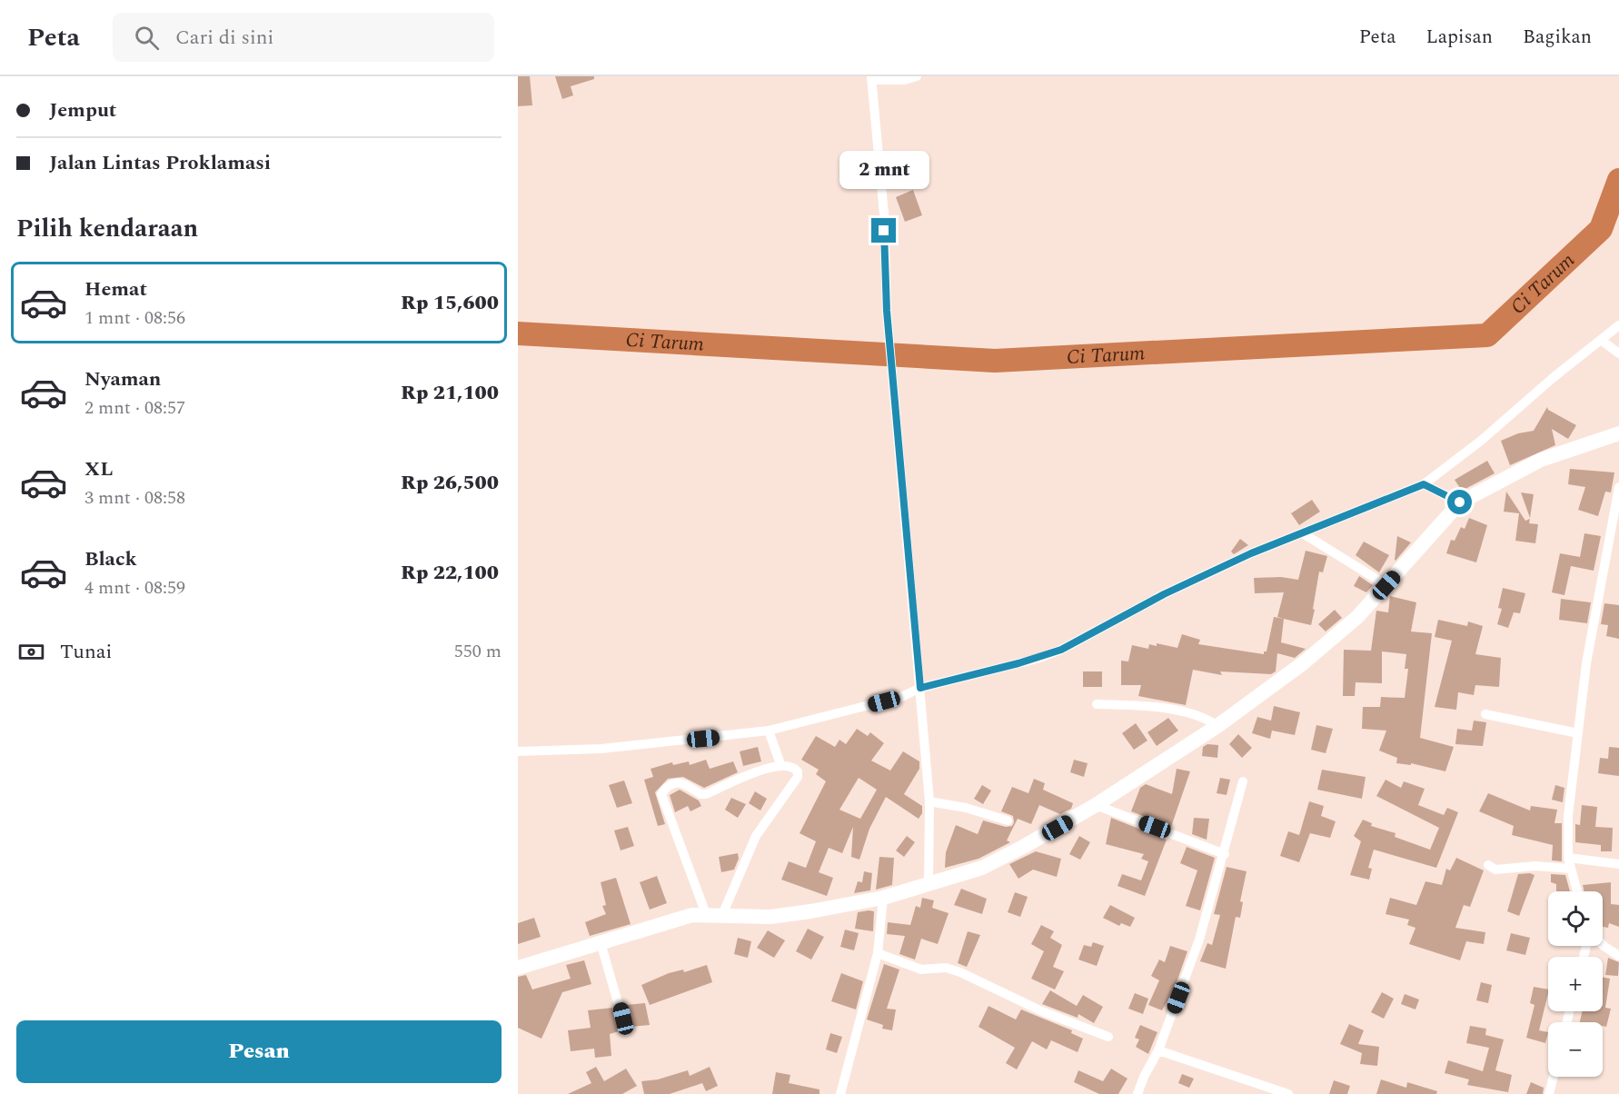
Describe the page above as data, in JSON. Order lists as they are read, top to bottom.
{
  "water": ["Ci Tarum"],
  "page": {
    "header": "Peta",
    "search": "Cari di sini",
    "nav": ["Peta", "Lapisan", "Bagikan"],
    "banner": ["Jemput", "Jalan Lintas Proklamasi"],
    "bubble": "2 mnt",
    "heading": "Pilih kendaraan",
    "list": [
      {
        "name": "Hemat",
        "note": "1 mnt · 08:56",
        "value": "Rp 15,600"
      },
      {
        "name": "Nyaman",
        "note": "2 mnt · 08:57",
        "value": "Rp 21,100"
      },
      {
        "name": "XL",
        "note": "3 mnt · 08:58",
        "value": "Rp 26,500"
      },
      {
        "name": "Black",
        "note": "4 mnt · 08:59",
        "value": "Rp 22,100"
      }
    ],
    "pay": ["Tunai", "550 m"],
    "map_buttons": ["+", "−"],
    "buttons": "Pesan"
  }
}
